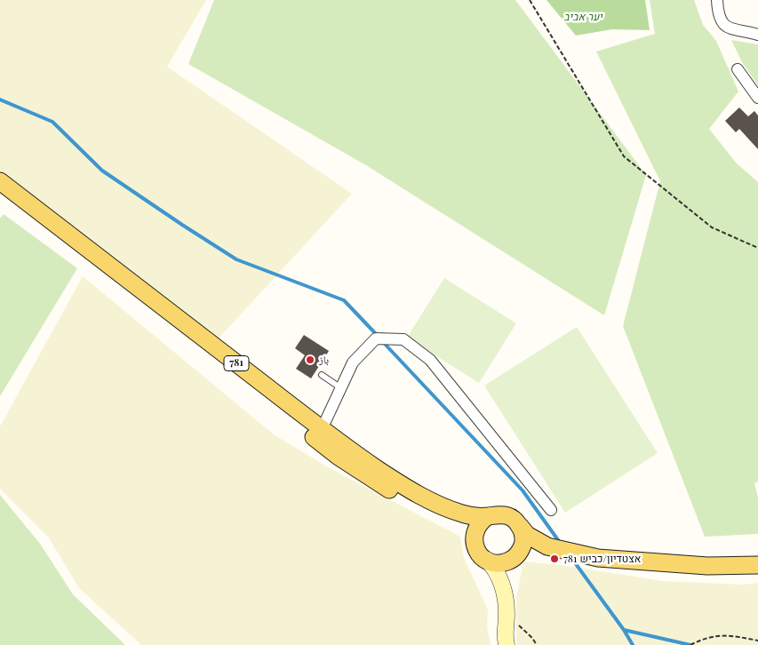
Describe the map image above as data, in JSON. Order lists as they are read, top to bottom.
{
  "streets": {
    "main road": ["781"]
  },
  "parks": ["יער אביב"],
  "places": ["باز", "אצטדיון/כביש 781"]
}
